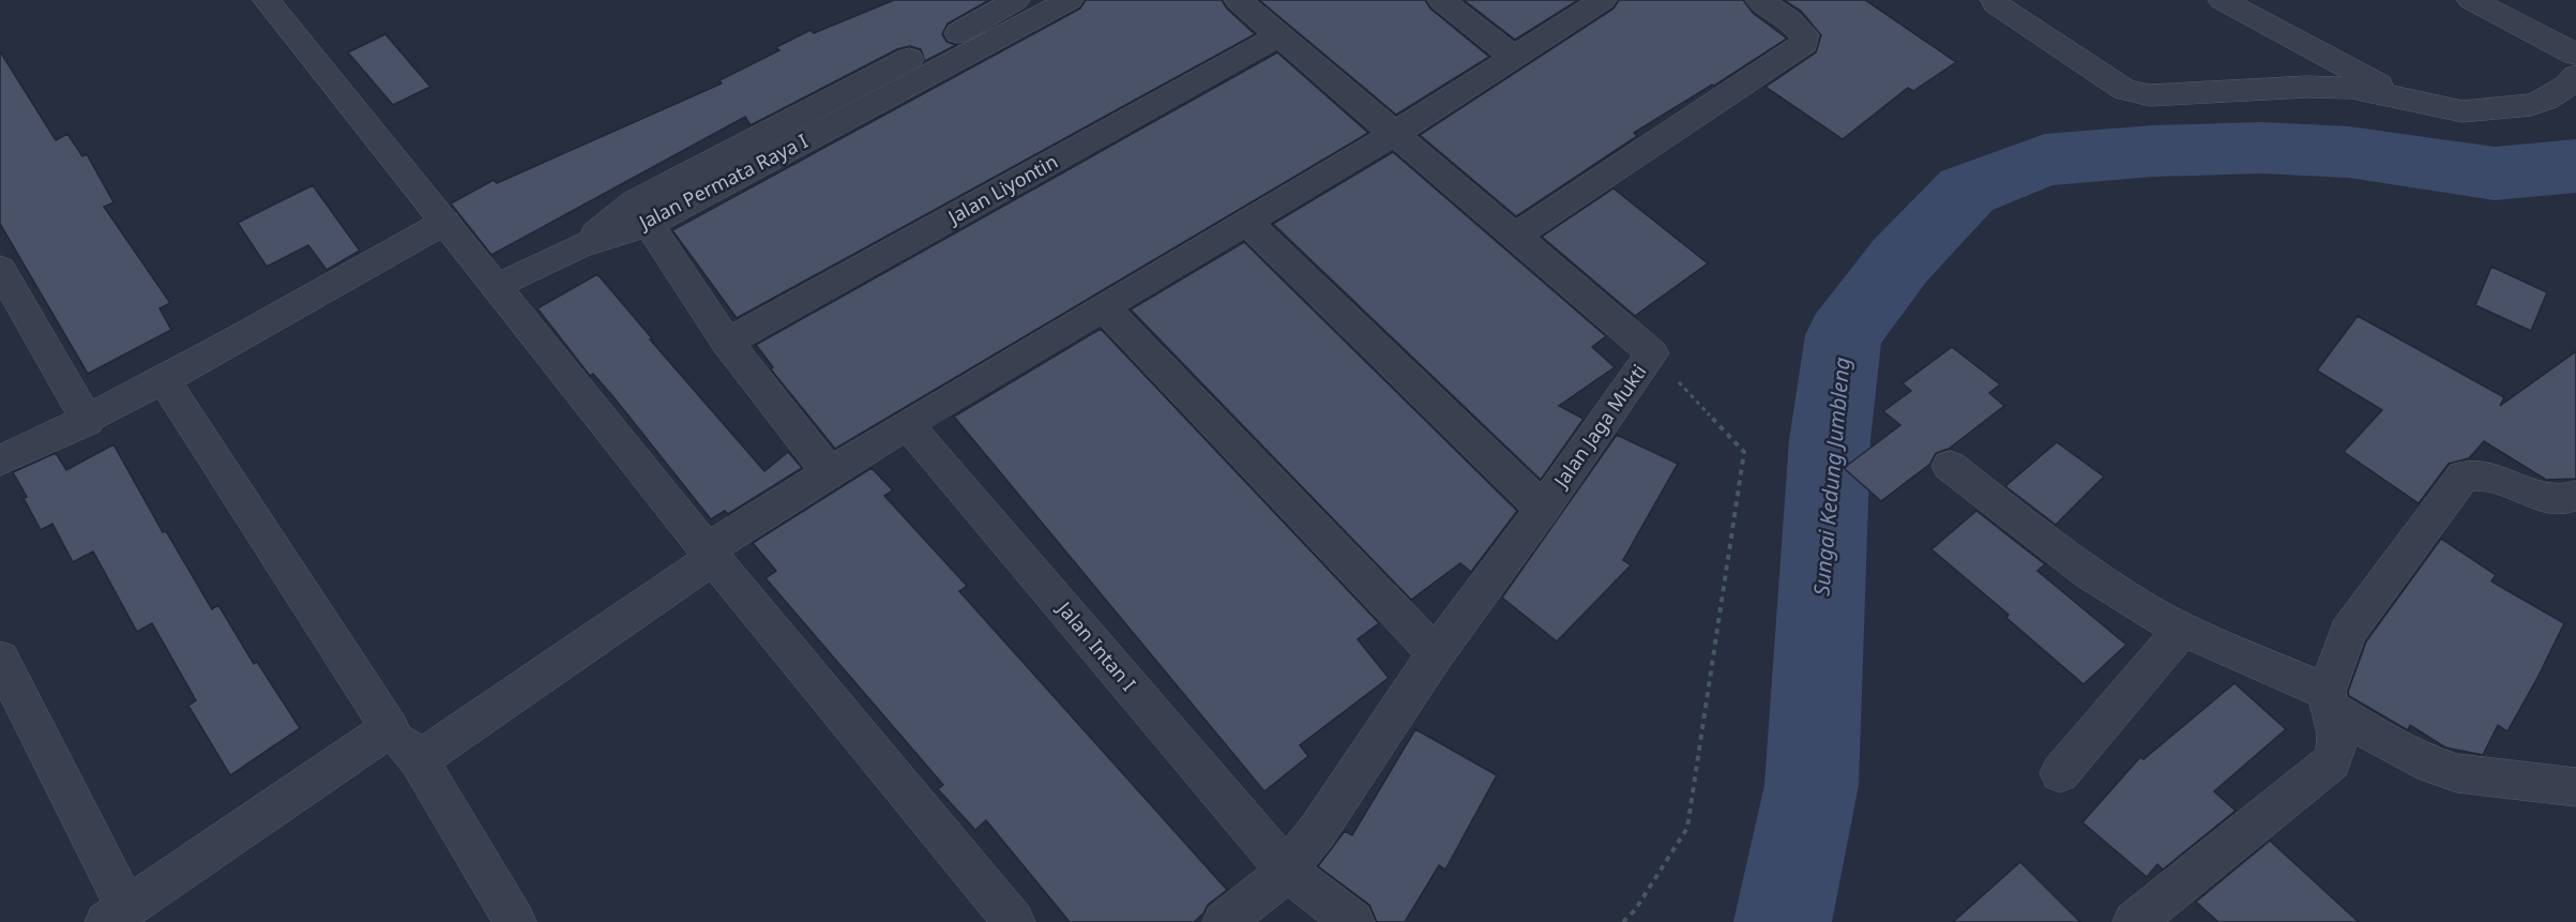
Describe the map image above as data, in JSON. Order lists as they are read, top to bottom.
{
  "streets": {
    "street": [
      "Jalan Permata Raya I",
      "Jalan Liyontin",
      "Jalan Jaga Mukti",
      "Jalan Intan I"
    ]
  },
  "crossings": [
    ["Jalan Liyontin", "Jalan Jaga Mukti"],
    ["Jalan Jaga Mukti", "Jalan Intan I"]
  ],
  "water": ["Sungai Kedung Jumbleng"]
}
